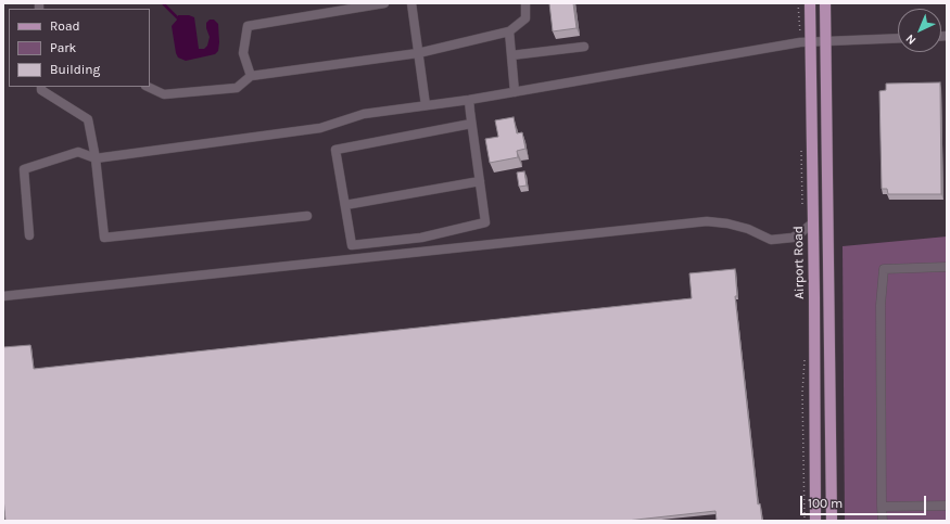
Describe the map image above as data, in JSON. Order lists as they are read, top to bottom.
{
  "streets": {
    "main road": ["Airport Road"]
  },
  "legend": ["Road", "Park", "Building"],
  "scale_bar": "100 m",
  "north": "bottom left"
}
